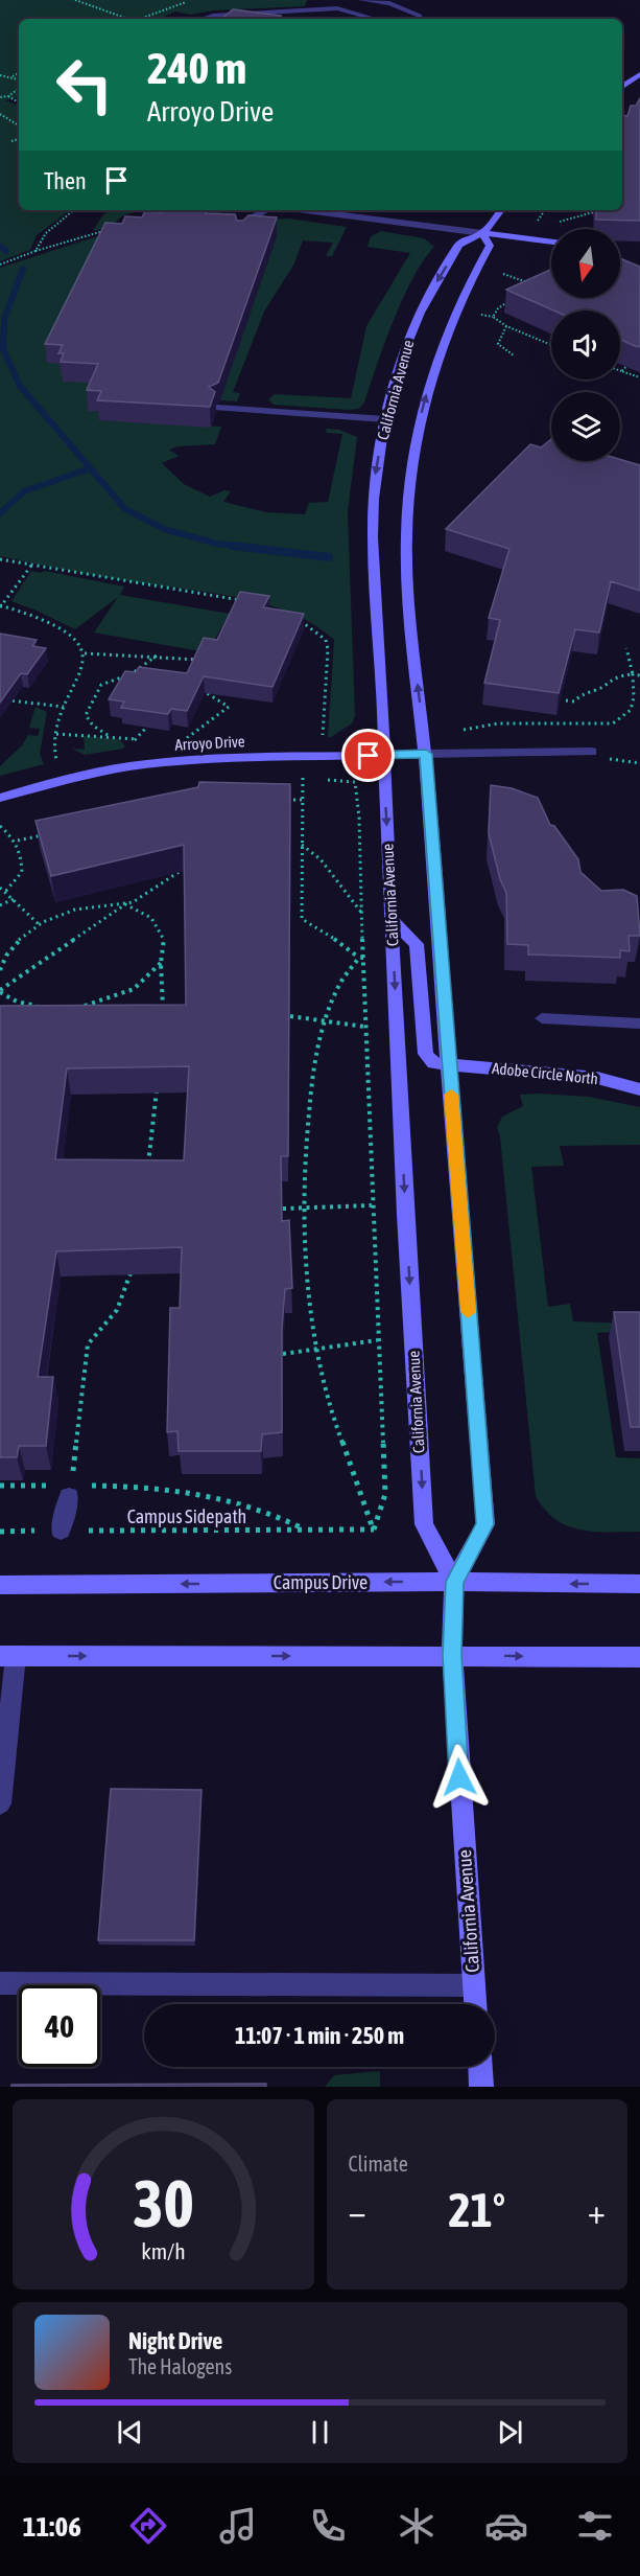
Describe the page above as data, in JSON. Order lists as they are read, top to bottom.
{
  "streets": {
    "main road": [
      "California Avenue",
      "Arroyo Drive",
      "Adobe Circle North",
      "Campus Drive"
    ],
    "path": ["Campus Sidepath"]
  },
  "crossings": [
    ["California Avenue", "Arroyo Drive"],
    ["California Avenue", "Adobe Circle North"],
    ["California Avenue", "Campus Drive"]
  ],
  "north": "bottom",
  "page": {
    "turn": ["240 m", "Arroyo Drive"],
    "then": "Then",
    "limit": "40",
    "trip": "11:07 · 1 min · 250 m",
    "tile": "Climate",
    "heat": ["−", "21°", "+"],
    "song": ["Night Drive", "The Halogens"],
    "tabs": "11:06",
    "gauge": ["30", "km/h"]
  }
}
